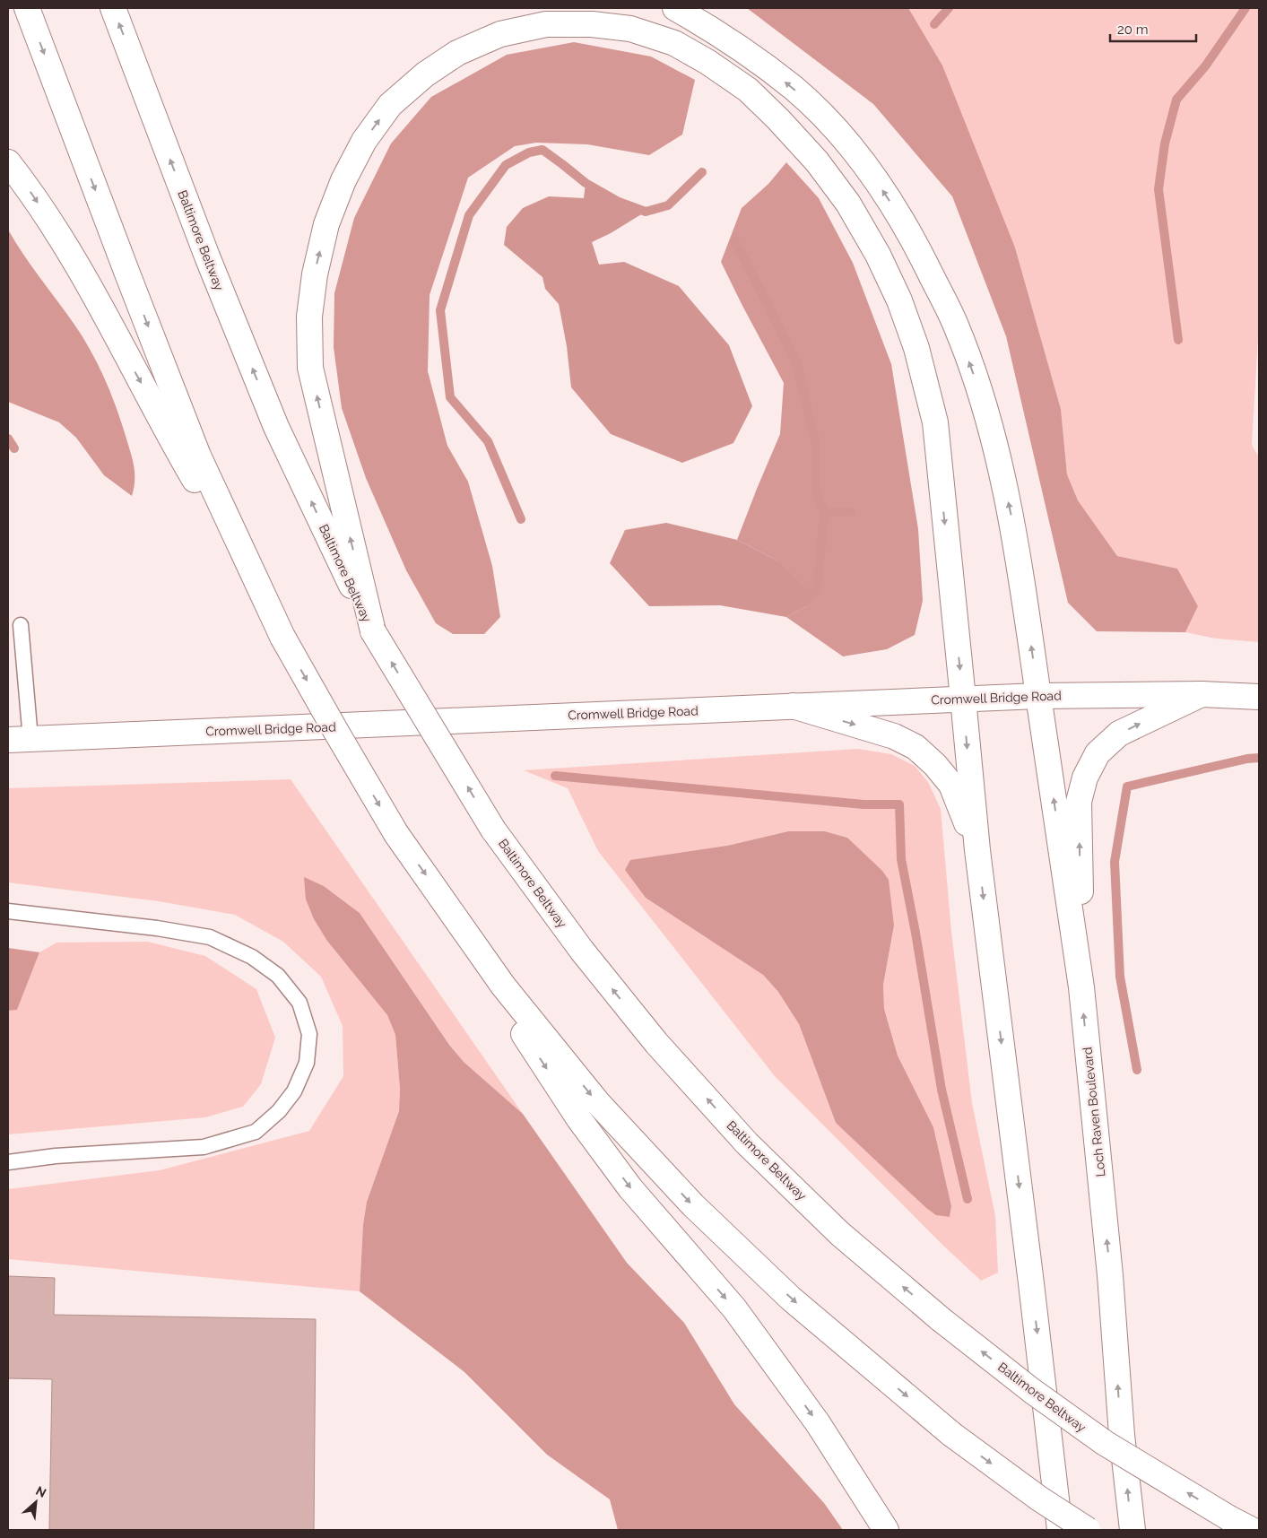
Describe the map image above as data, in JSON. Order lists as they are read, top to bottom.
{
  "streets": {
    "main road": ["Baltimore Beltway", "Cromwell Bridge Road", "Loch Raven Boulevard"]
  },
  "crossings": [
    ["Cromwell Bridge Road", "Loch Raven Boulevard"]
  ],
  "scale_bar": "20 m",
  "north": "top right"
}
